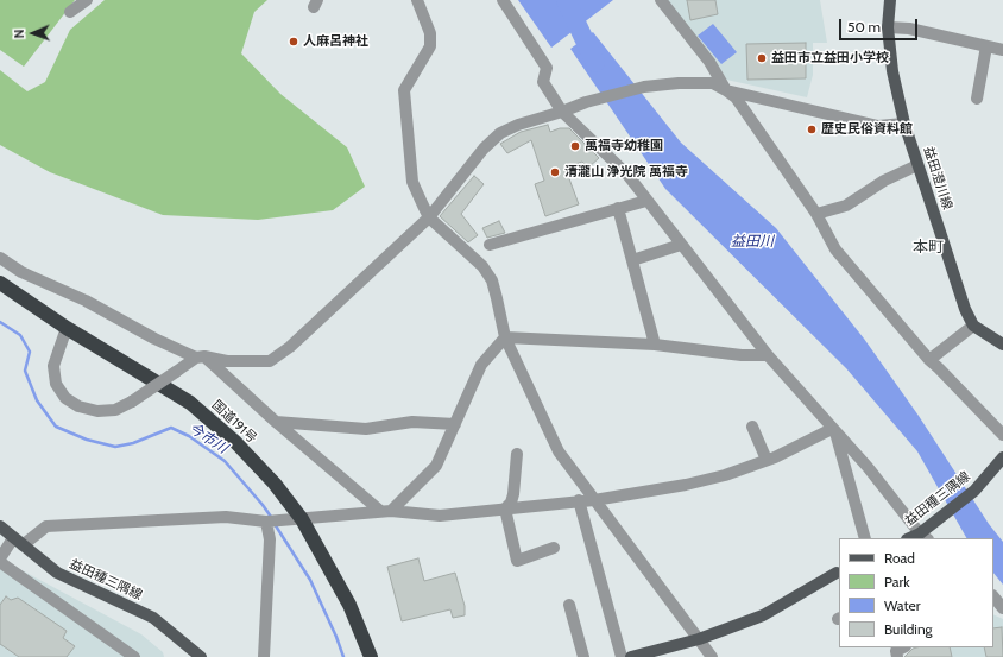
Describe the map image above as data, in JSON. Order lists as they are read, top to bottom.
{
  "streets": {
    "highway": ["国道191号"],
    "main road": ["益田澄川線", "益田種三隅線"]
  },
  "districts": ["本町"],
  "water": ["益田川", "今市川"],
  "places": [
    "人麻呂神社",
    "益田市立益田小学校",
    "歴史民俗資料館",
    "萬福寺幼稚園",
    "清瀧山 浄光院 萬福寺"
  ],
  "legend": [
    "Road",
    "Park",
    "Water",
    "Building"
  ],
  "scale_bar": "50 m",
  "north": "left"
}
